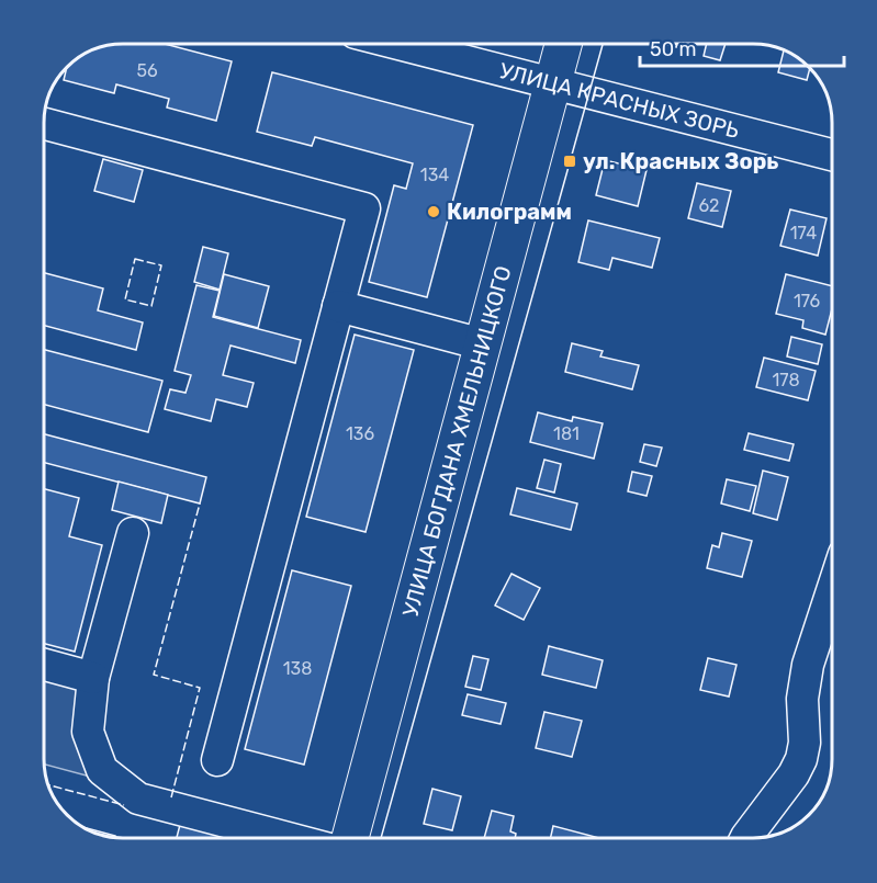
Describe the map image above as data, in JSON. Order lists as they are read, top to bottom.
{
  "streets": {
    "main road": ["УЛИЦА БОГДАНА ХМЕЛЬНИЦКОГО"],
    "street": ["УЛИЦА КРАСНЫХ ЗОРЬ"]
  },
  "crossings": [
    ["УЛИЦА КРАСНЫХ ЗОРЬ", "УЛИЦА БОГДАНА ХМЕЛЬНИЦКОГО"]
  ],
  "places": {
    "transit": ["ул. Красных Зорь"],
    "other": ["Килограмм"]
  },
  "house_numbers": [
    "56",
    "134",
    "62",
    "174",
    "176",
    "178",
    "136",
    "181",
    "138"
  ],
  "scale_bar": "50 m"
}
